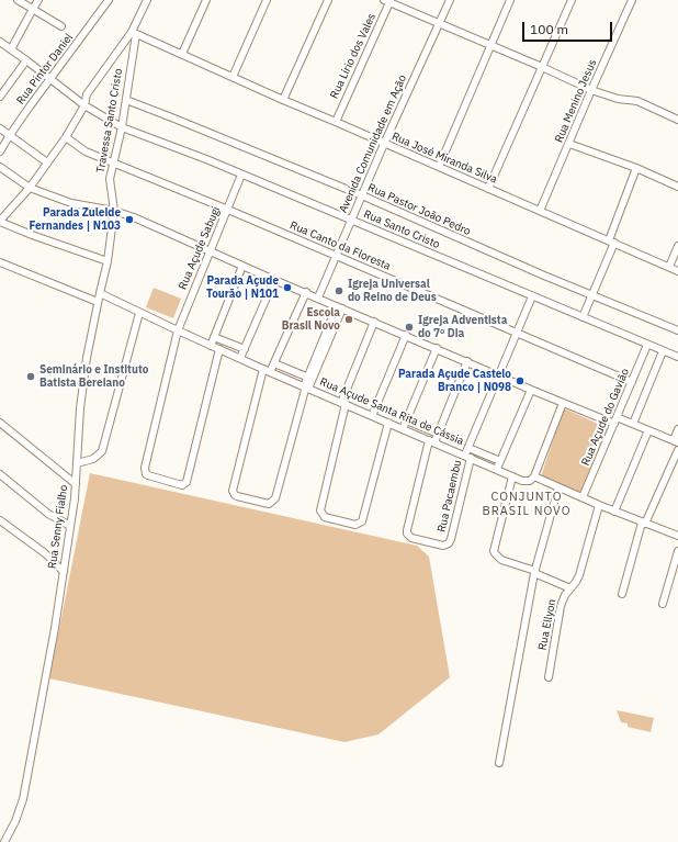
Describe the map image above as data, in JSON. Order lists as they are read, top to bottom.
{
  "streets": {
    "street": [
      "Rua Lírio dos Vales",
      "Rua Pintor Daniel",
      "Rua Menino Jesus",
      "Travessa Santo Cristo",
      "Avenida Comunidade em Ação",
      "Rua José Miranda Silva",
      "Rua Pastor João Pedro",
      "Rua Santo Cristo",
      "Rua Canto da Floresta",
      "Rua Açude Sabugi",
      "Rua Açude Santa Rita de Cássia",
      "Rua Açude do Gavião",
      "Rua Pacaembu",
      "Rua Senny Fialho",
      "Rua Ellyon"
    ]
  },
  "crossings": [
    ["Rua Lírio dos Vales", "Rua José Miranda Silva"],
    ["Rua Pintor Daniel", "Rua Santo Cristo"],
    ["Rua Menino Jesus", "Rua José Miranda Silva"],
    ["Travessa Santo Cristo", "Rua José Miranda Silva"],
    ["Travessa Santo Cristo", "Rua Pastor João Pedro"],
    ["Travessa Santo Cristo", "Rua Santo Cristo"],
    ["Travessa Santo Cristo", "Rua Canto da Floresta"],
    ["Travessa Santo Cristo", "Rua Senny Fialho"],
    ["Avenida Comunidade em Ação", "Rua José Miranda Silva"],
    ["Avenida Comunidade em Ação", "Rua Pastor João Pedro"],
    ["Avenida Comunidade em Ação", "Rua Santo Cristo"],
    ["Avenida Comunidade em Ação", "Rua Canto da Floresta"],
    ["Rua Santo Cristo", "Rua Açude Sabugi"],
    ["Rua Santo Cristo", "Rua Açude do Gavião"],
    ["Rua Canto da Floresta", "Rua Açude Sabugi"],
    ["Rua Canto da Floresta", "Rua Açude do Gavião"],
    ["Rua Açude Sabugi", "Rua Açude Santa Rita de Cássia"],
    ["Rua Açude Santa Rita de Cássia", "Rua Açude do Gavião"],
    ["Rua Açude Santa Rita de Cássia", "Rua Pacaembu"],
    ["Rua Açude Santa Rita de Cássia", "Rua Senny Fialho"],
    ["Rua Açude Santa Rita de Cássia", "Rua Ellyon"]
  ],
  "districts": ["CONJUNTO BRASIL NOVO"],
  "places": [
    "Parada Zuleide Fernandes | N103",
    "Parada Açude Tourão | N101",
    "Igreja Universal do Reino de Deus",
    "Escola Brasil Novo",
    "Igreja Adventista do 7º Dia",
    "Seminário e Instituto Batista Bereiano",
    "Parada Açude Castelo Branco | N098"
  ],
  "scale_bar": "100 m"
}
